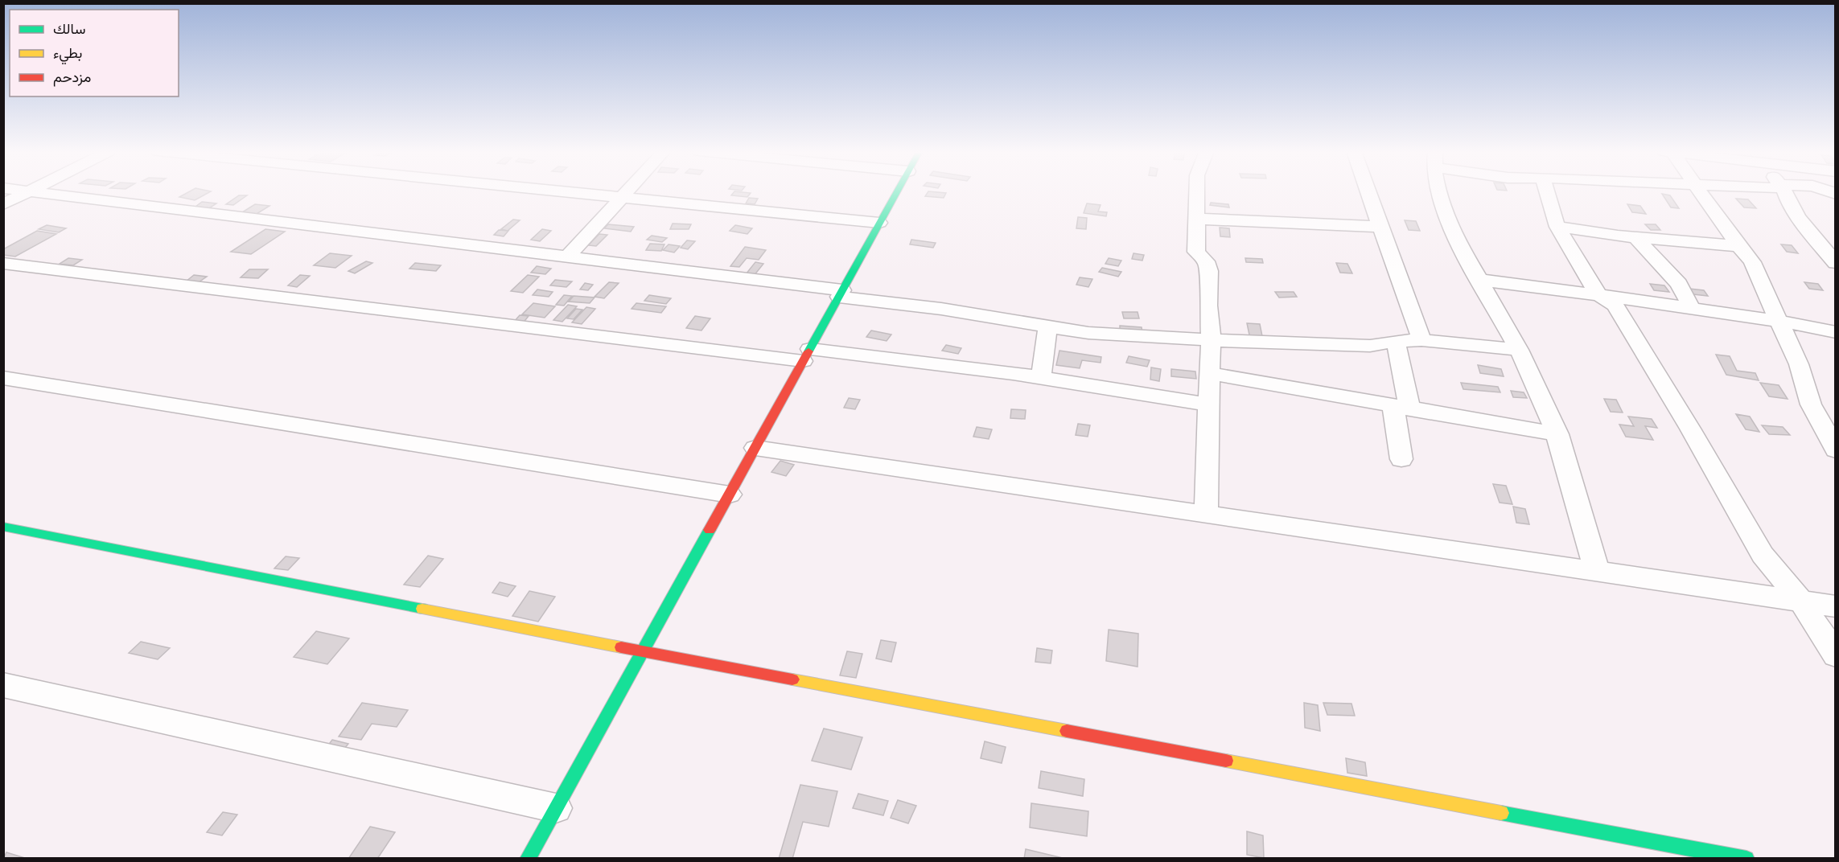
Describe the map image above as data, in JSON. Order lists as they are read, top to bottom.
{
  "legend": ["سالك", "بطيء", "مزدحم"]
}
